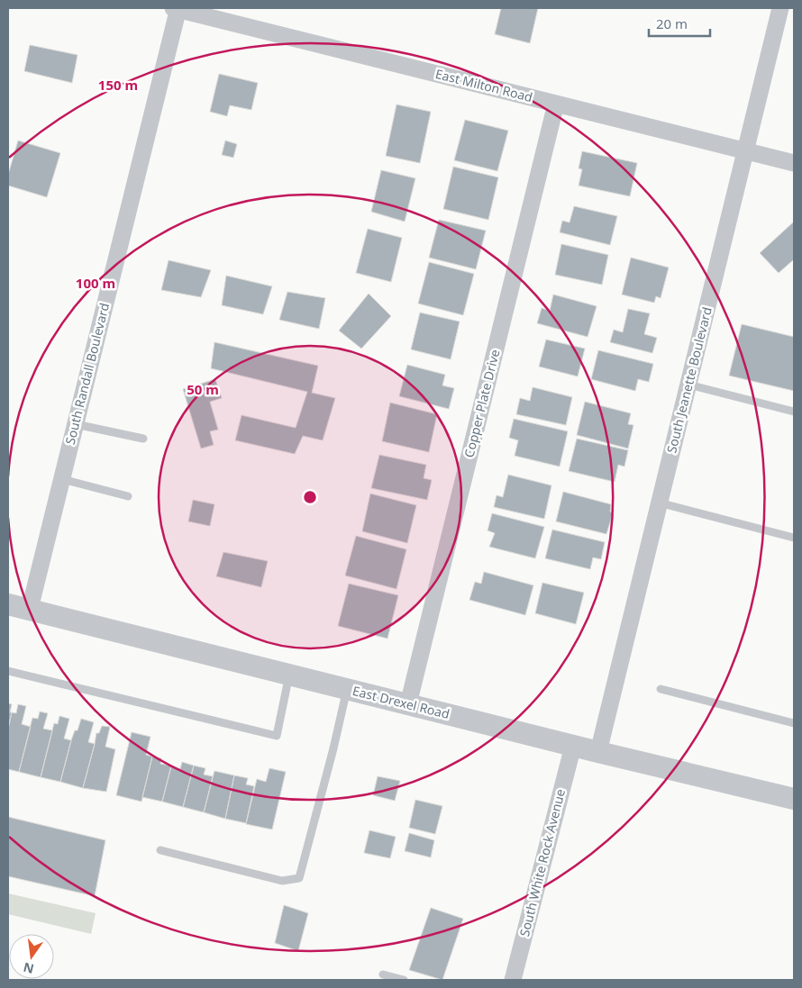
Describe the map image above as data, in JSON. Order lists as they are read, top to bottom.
{
  "streets": {
    "street": [
      "East Milton Road",
      "South Randall Boulevard",
      "South Jeanette Boulevard",
      "Copper Plate Drive",
      "East Drexel Road",
      "South White Rock Avenue"
    ]
  },
  "crossings": [
    ["East Milton Road", "South Randall Boulevard"],
    ["East Milton Road", "South Jeanette Boulevard"],
    ["East Milton Road", "Copper Plate Drive"],
    ["South Randall Boulevard", "East Drexel Road"],
    ["South Jeanette Boulevard", "East Drexel Road"],
    ["Copper Plate Drive", "East Drexel Road"],
    ["East Drexel Road", "South White Rock Avenue"]
  ],
  "scale_bar": "20 m",
  "north": "bottom",
  "rings": ["150 m", "100 m", "50 m"]
}
